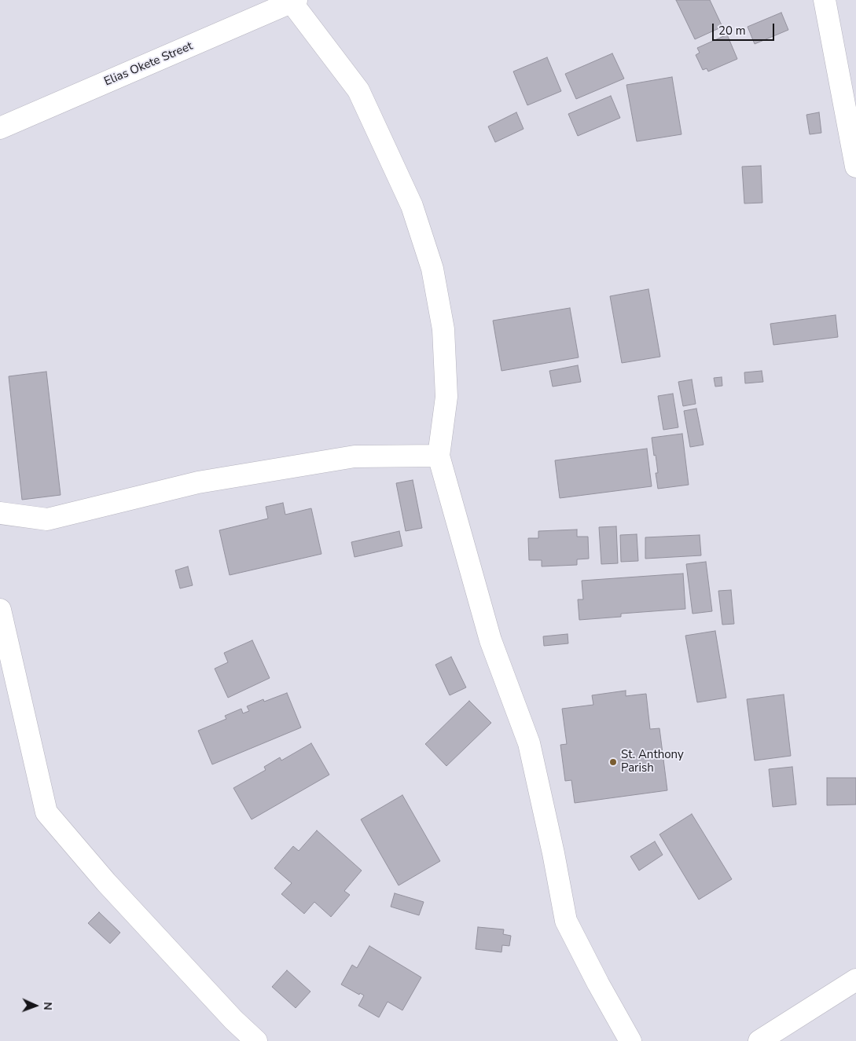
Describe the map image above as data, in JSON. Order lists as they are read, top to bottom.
{
  "streets": {
    "street": ["Elias Okete Street"]
  },
  "places": ["St. Anthony Parish"],
  "scale_bar": "20 m",
  "north": "right"
}
